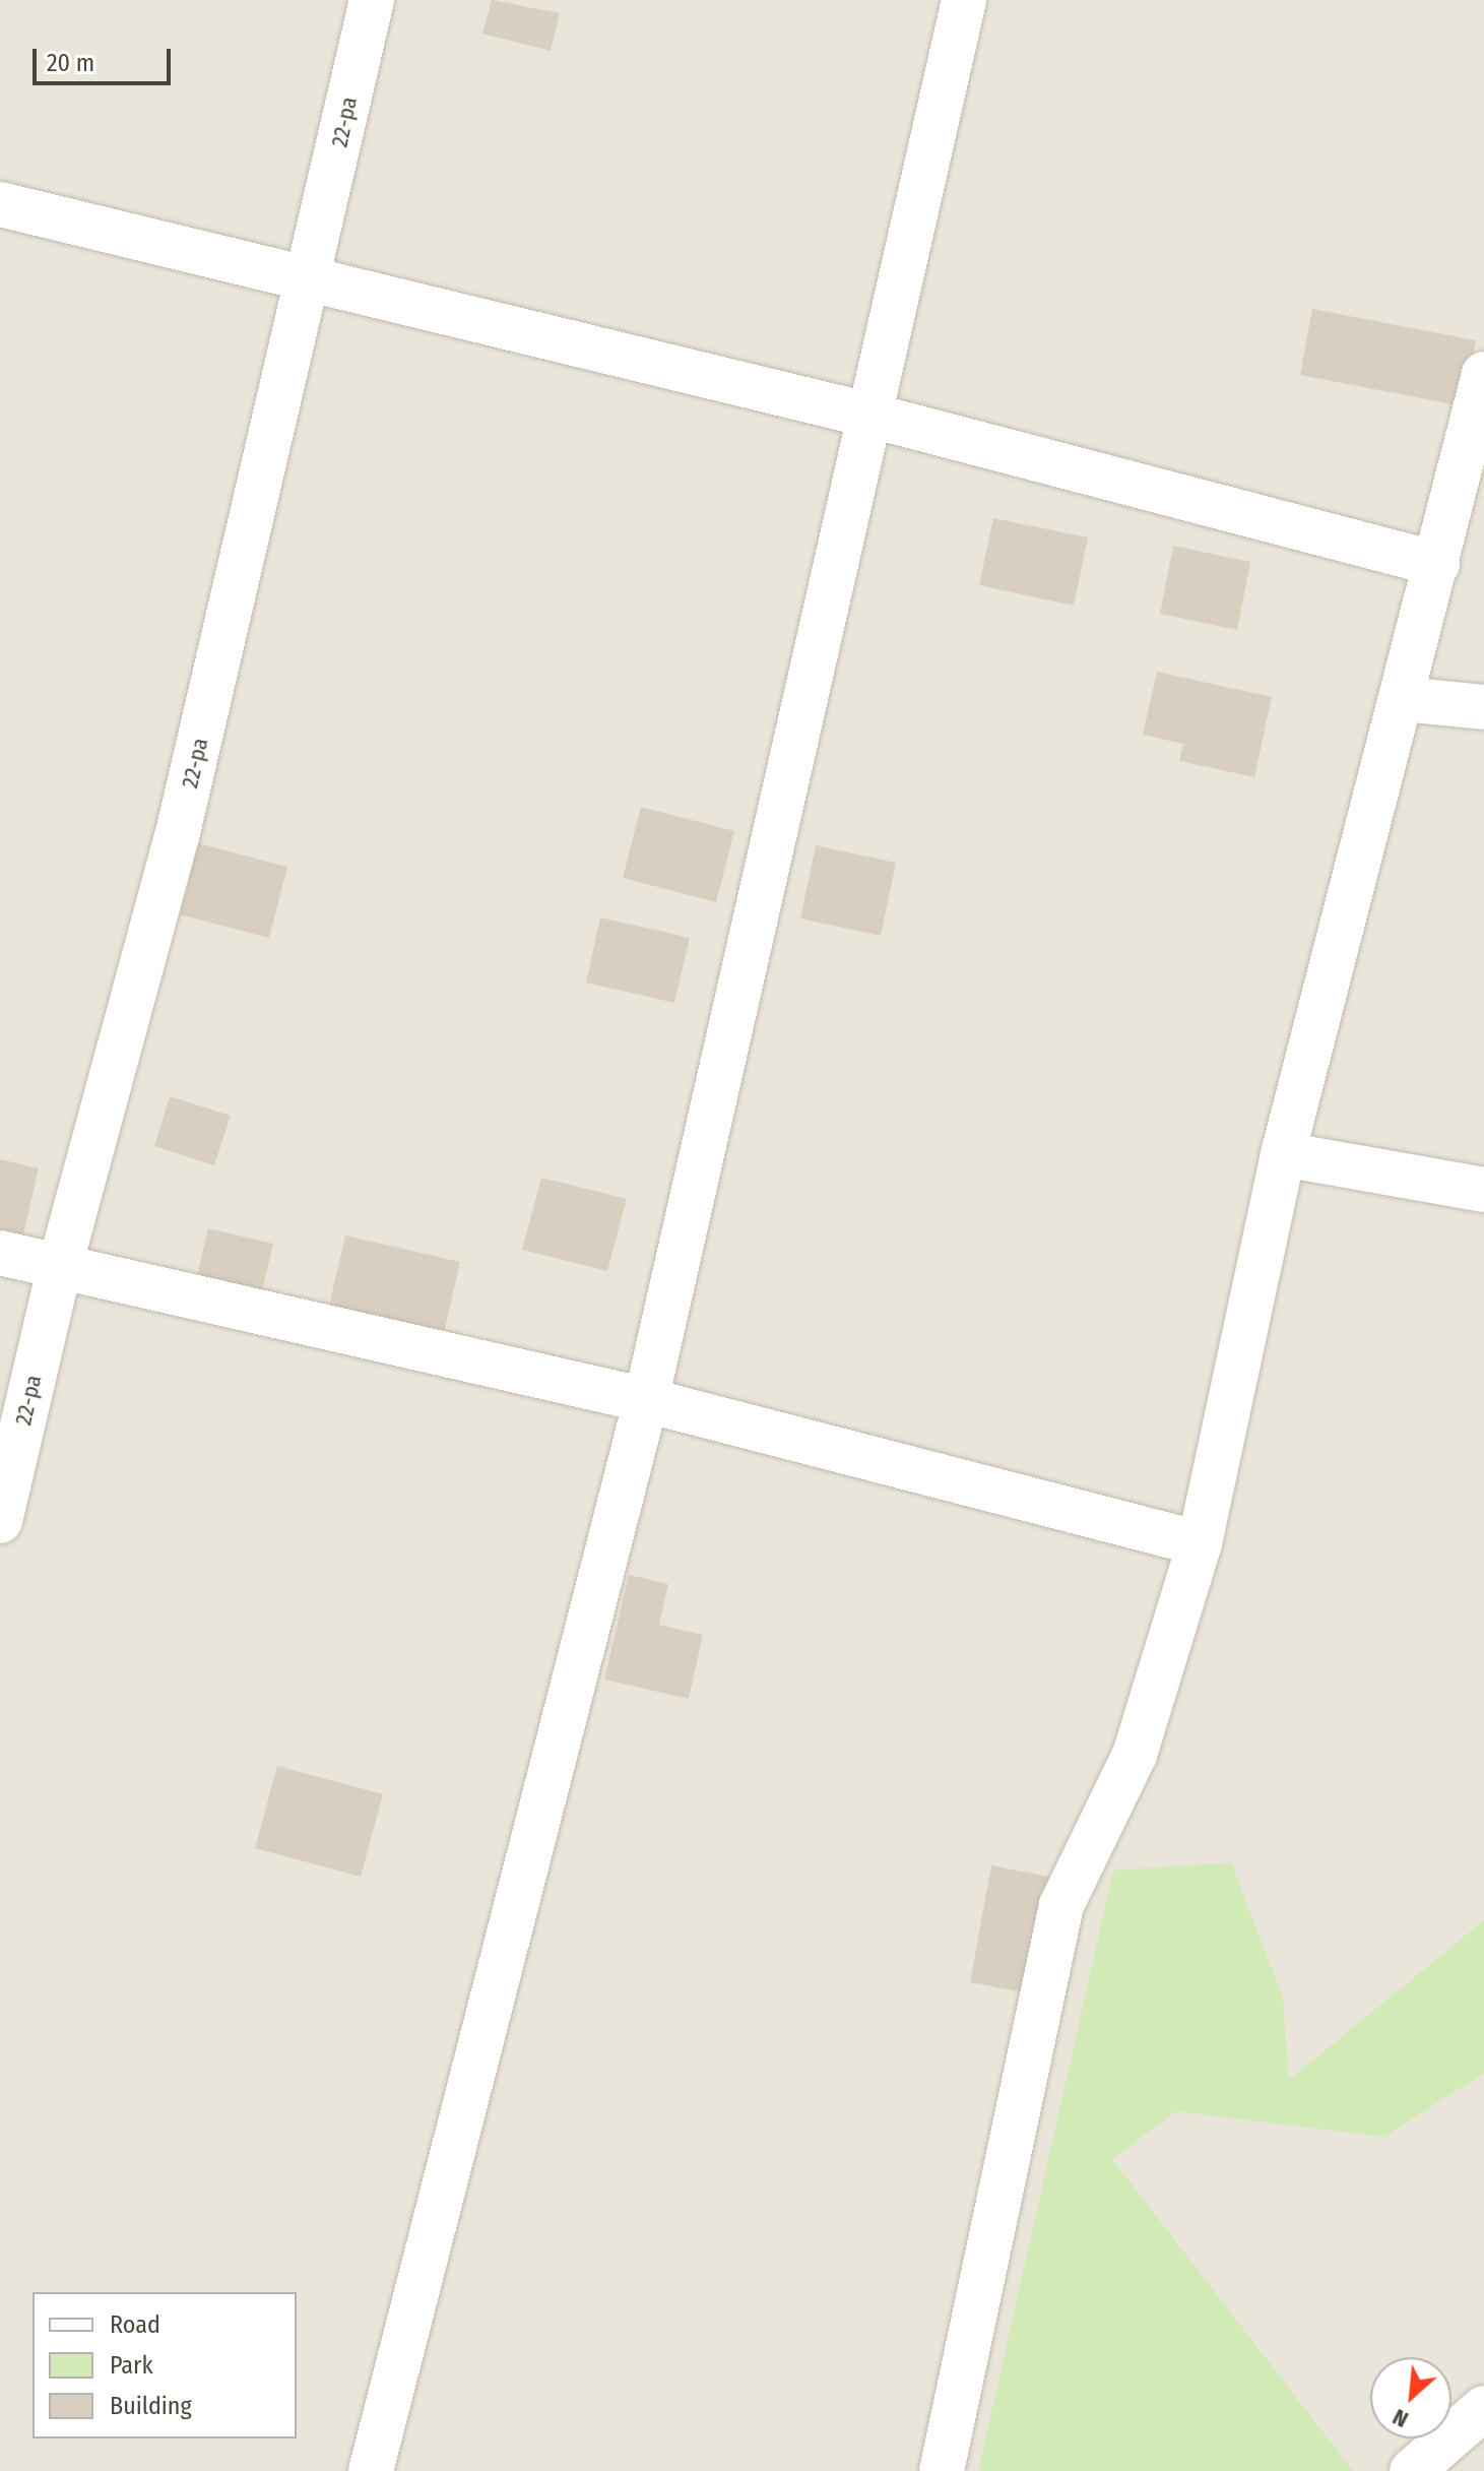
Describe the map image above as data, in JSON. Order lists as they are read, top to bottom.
{
  "streets": {
    "street": ["22-ра"]
  },
  "legend": ["Road", "Park", "Building"],
  "scale_bar": "20 m",
  "north": "bottom left"
}
